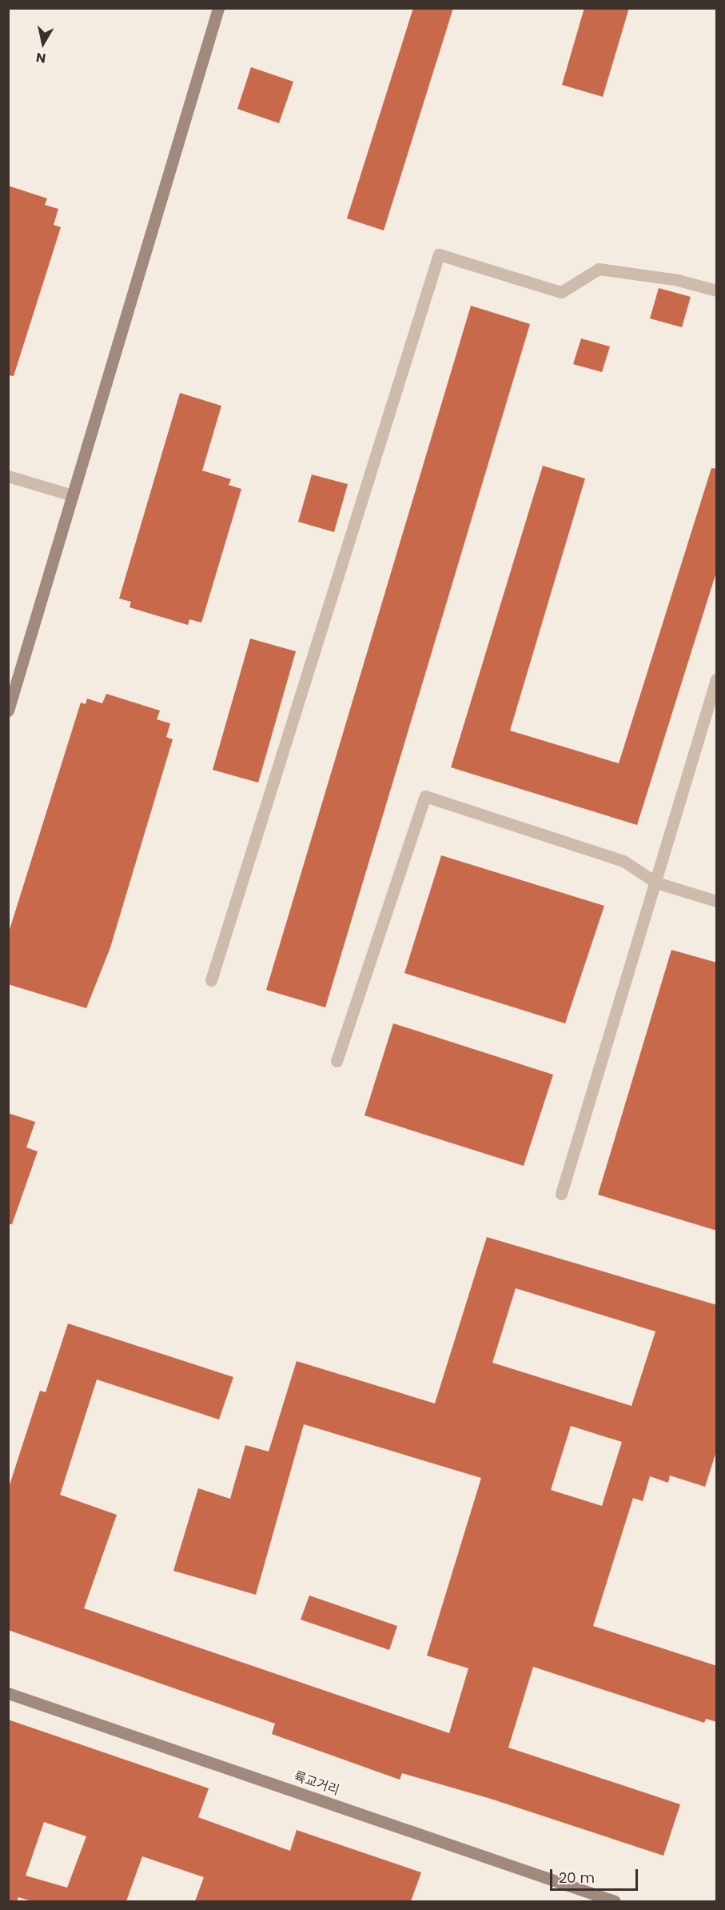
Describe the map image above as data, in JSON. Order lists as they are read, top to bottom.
{
  "streets": {
    "street": ["륙교거리"]
  },
  "scale_bar": "20 m",
  "north": "bottom"
}
